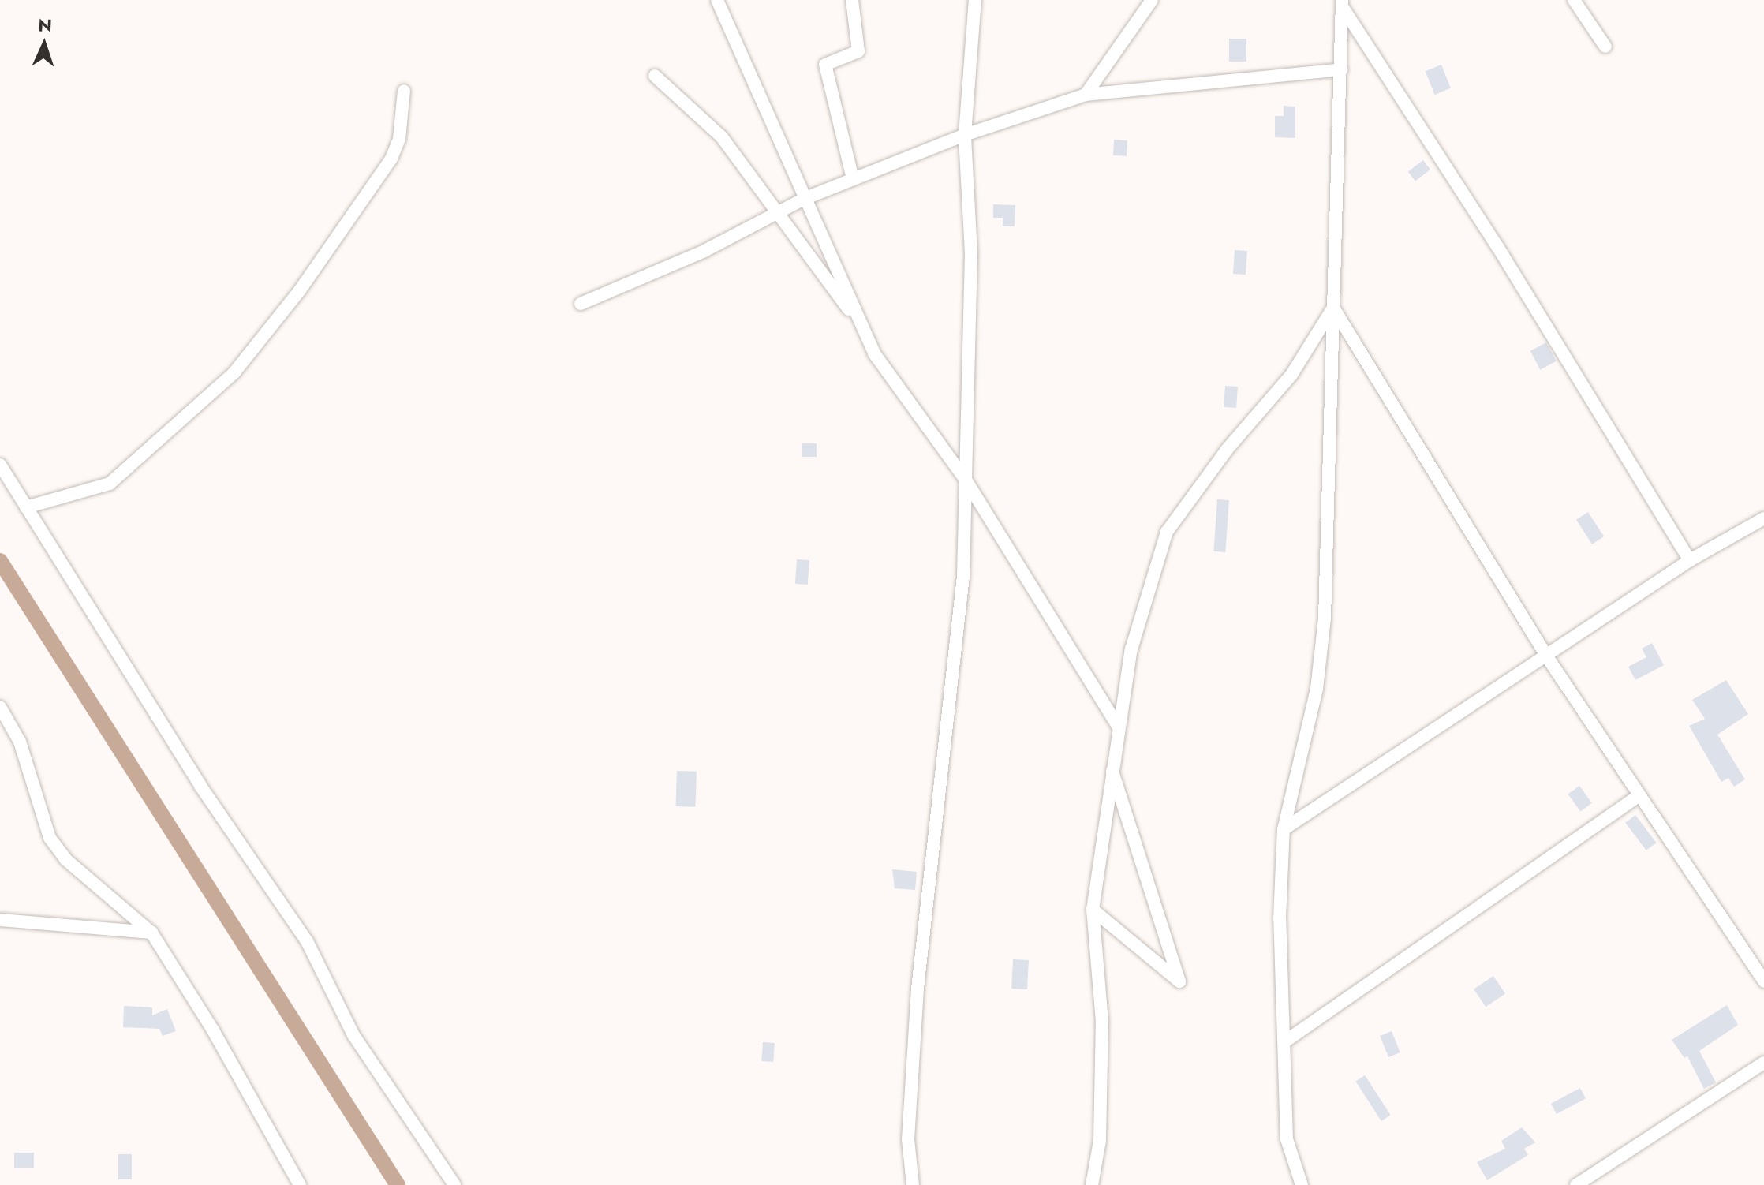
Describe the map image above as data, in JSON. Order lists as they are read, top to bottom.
{
  "north": "top"
}
